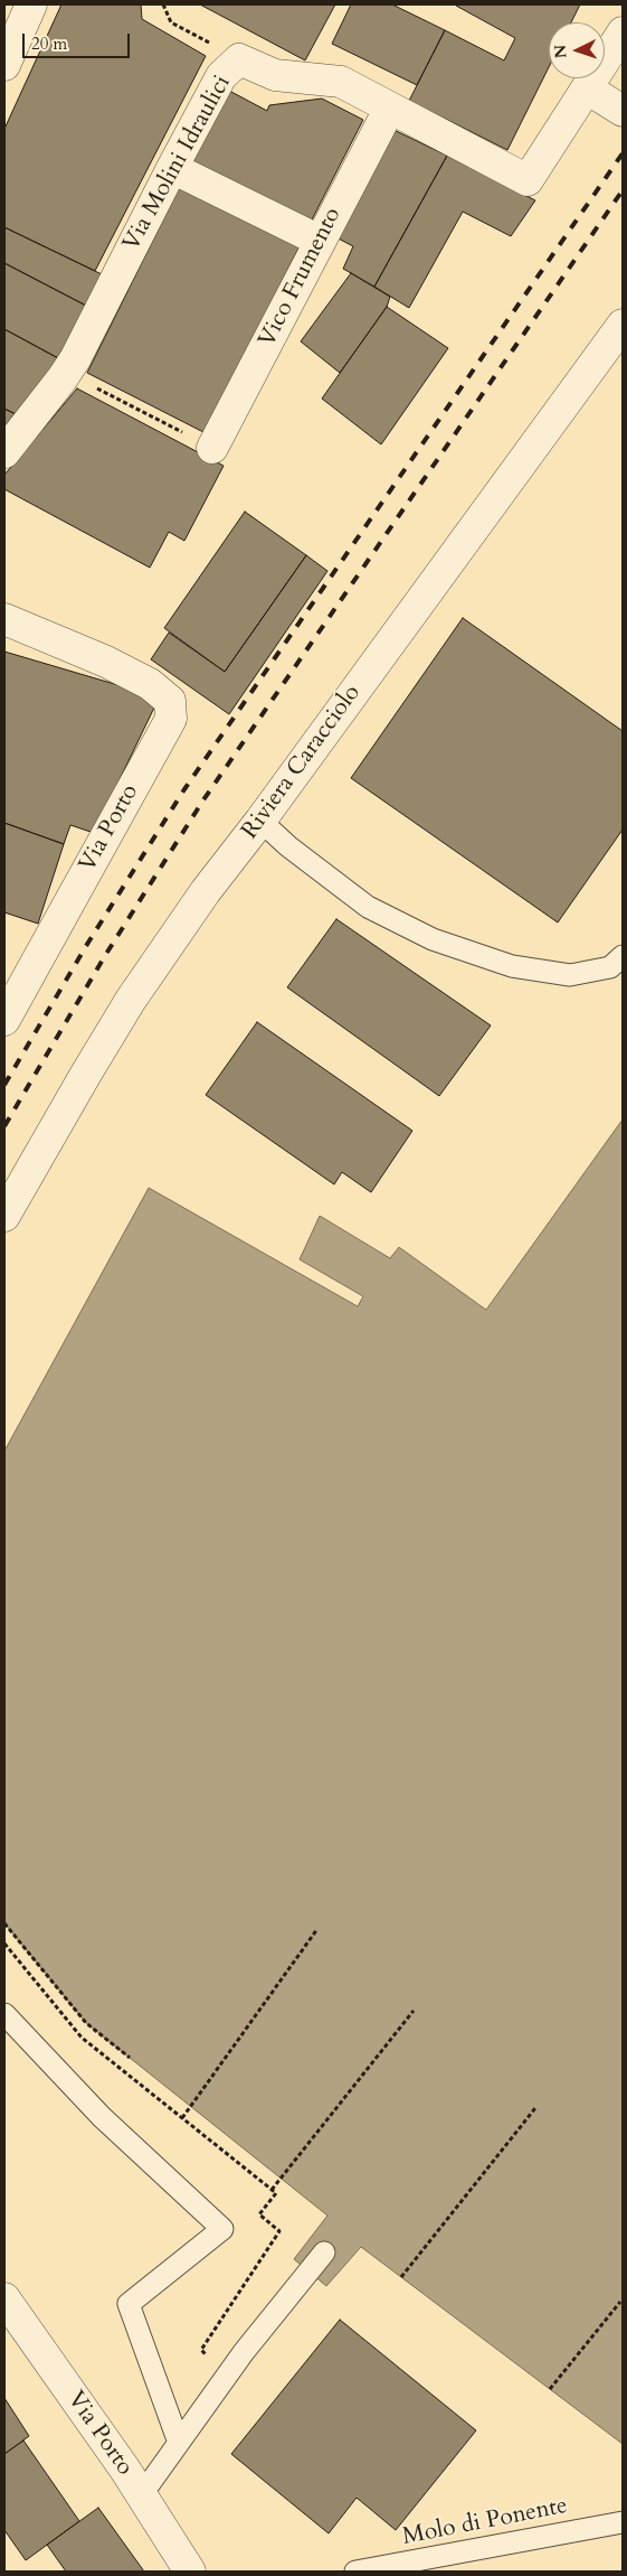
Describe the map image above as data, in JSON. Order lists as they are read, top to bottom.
{
  "streets": {
    "street": [
      "Via Molini Idraulici",
      "Vico Frumento",
      "Riviera Caracciolo",
      "Via Porto"
    ],
    "lane": ["Molo di Ponente"]
  },
  "crossings": [
    ["Via Molini Idraulici", "Vico Frumento"]
  ],
  "scale_bar": "20 m",
  "north": "left"
}
